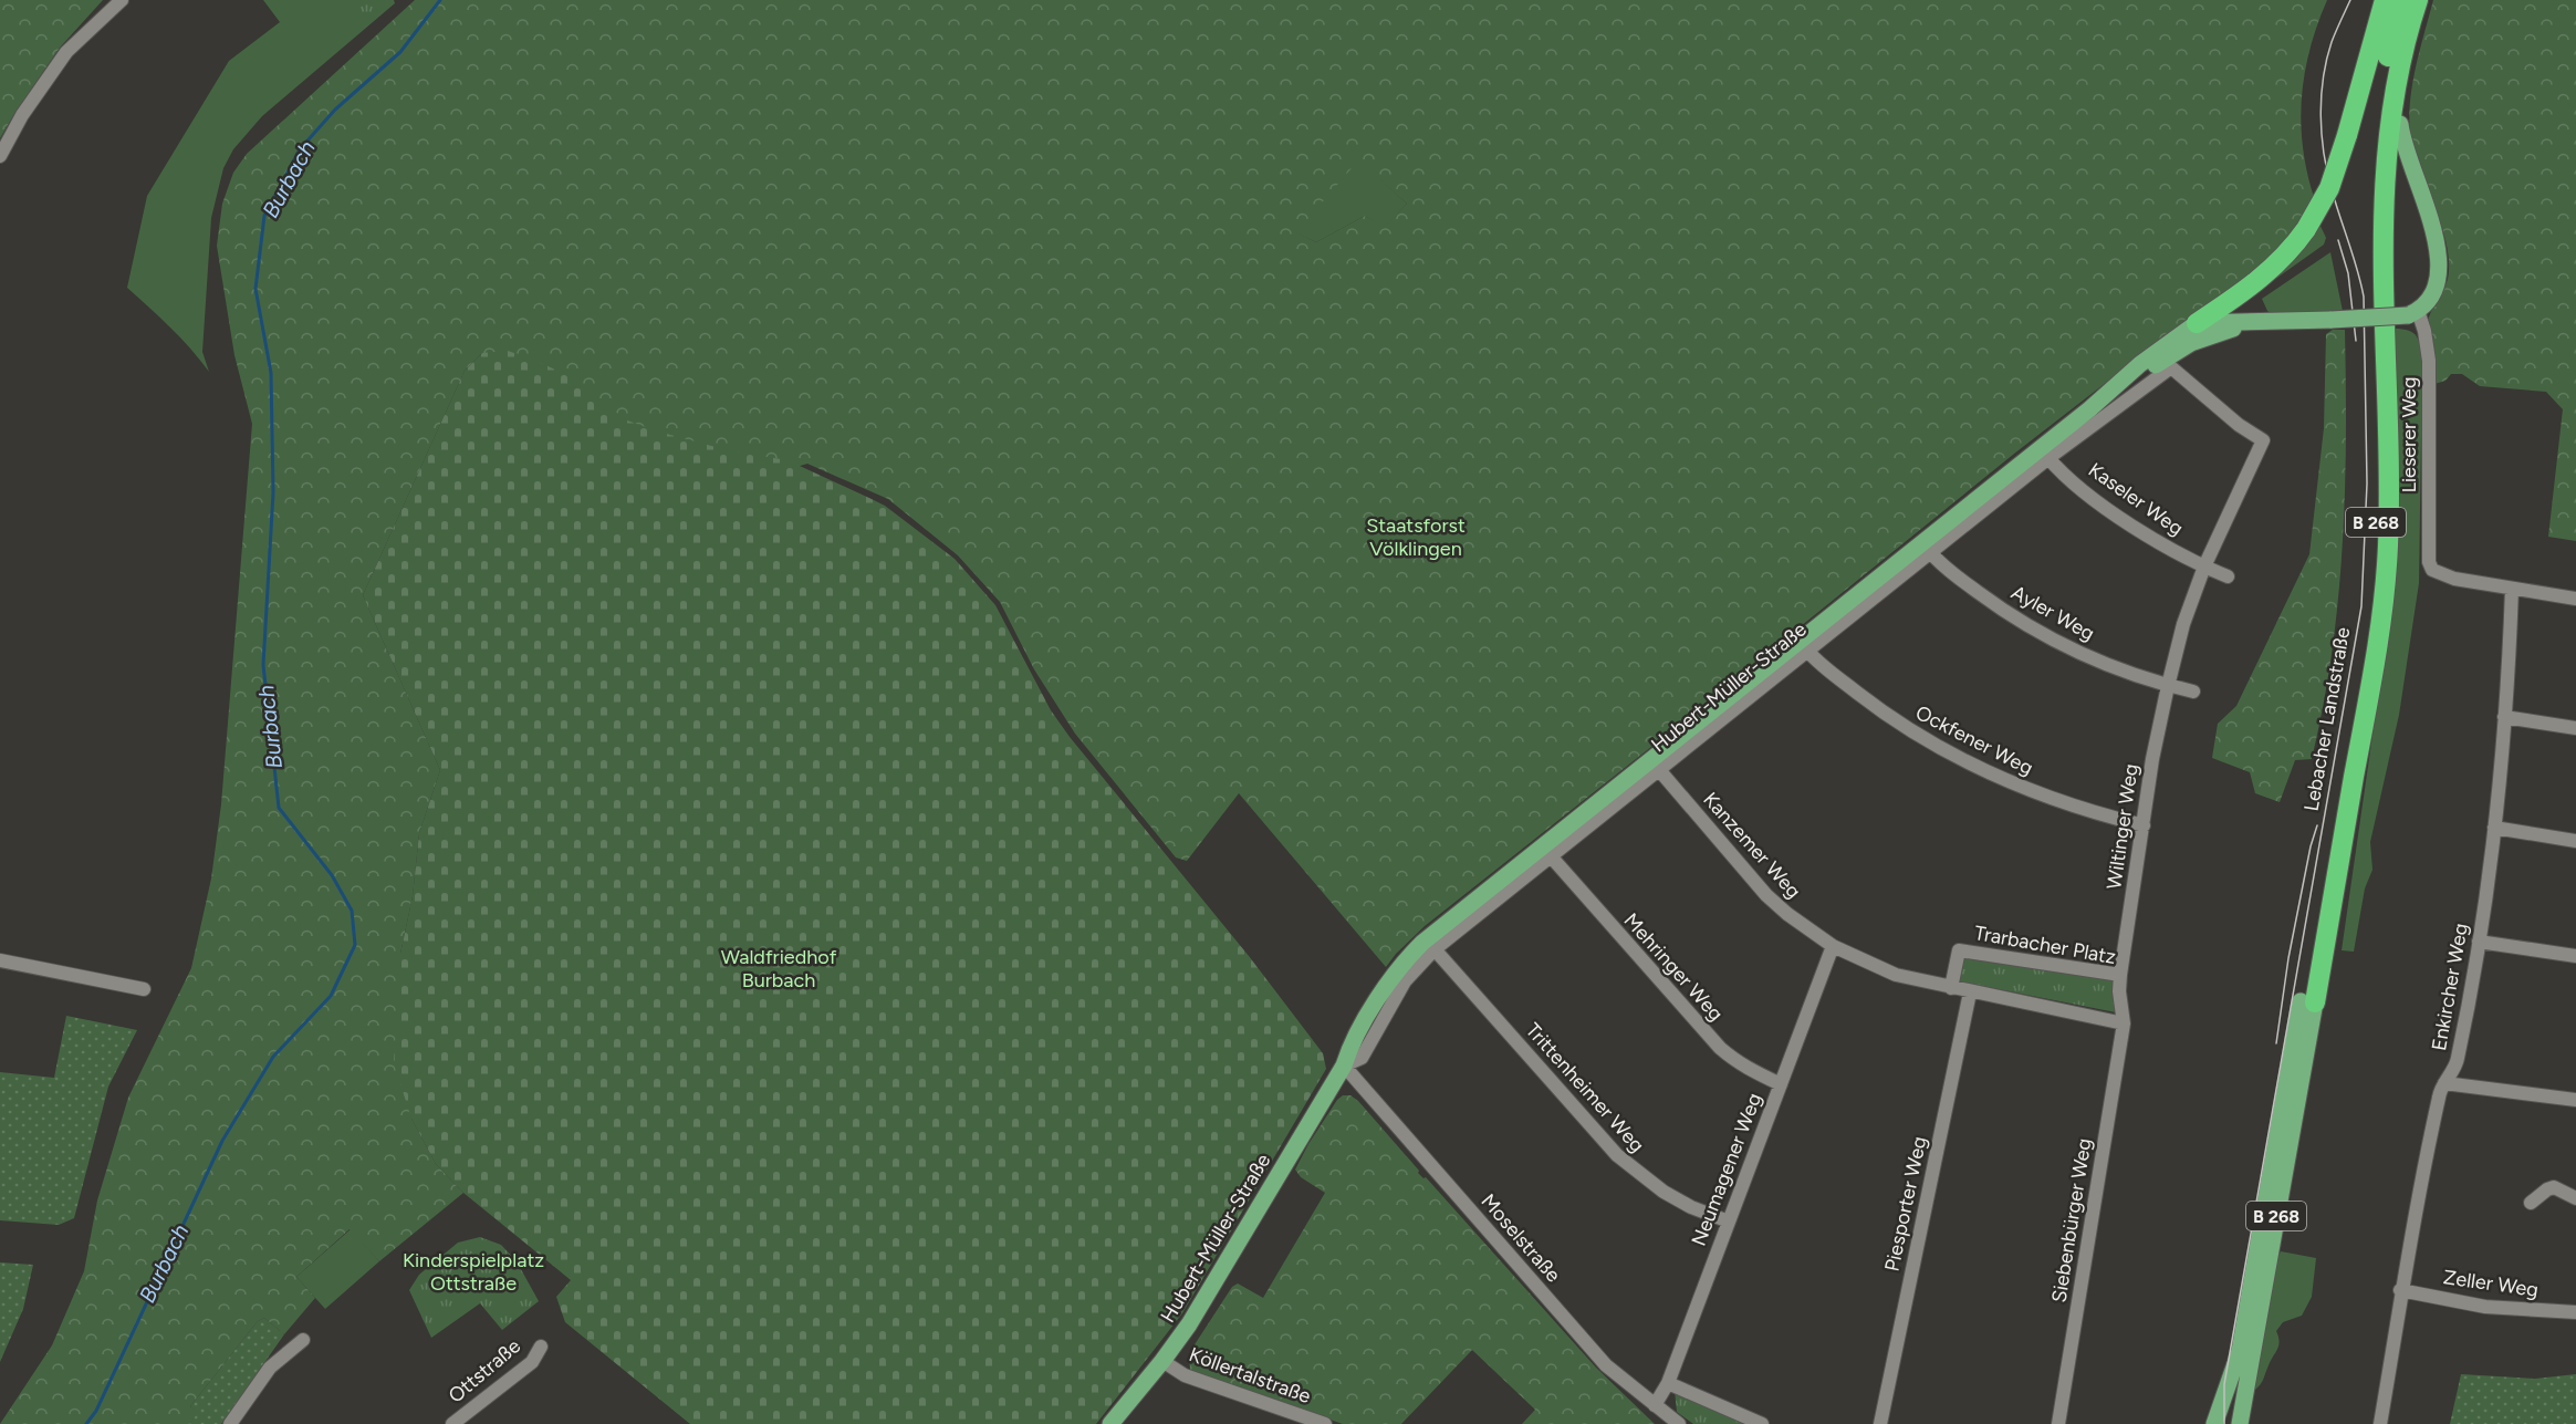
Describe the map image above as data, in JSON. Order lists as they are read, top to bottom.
{
  "streets": {
    "highway": ["B 268", "Lebacher Landstraße"],
    "main road": ["Hubert-Müller-Straße"],
    "street": [
      "Lieserer Weg",
      "Kaseler Weg",
      "Ayler Weg",
      "Ockfener Weg",
      "Wiltinger Weg",
      "Kanzemer Weg",
      "Trarbacher Platz",
      "Mehringer Weg",
      "Enkircher Weg",
      "Trittenheimer Weg",
      "Neumagener Weg",
      "Piesporter Weg",
      "Siebenbürger Weg",
      "Moselstraße",
      "Zeller Weg",
      "Ottstraße",
      "Köllertalstraße"
    ]
  },
  "crossings": [
    ["Lieserer Weg", "Hubert-Müller-Straße"],
    ["Lieserer Weg", "Enkircher Weg"],
    ["Kaseler Weg", "Hubert-Müller-Straße"],
    ["Kaseler Weg", "Wiltinger Weg"],
    ["B 268", "Lebacher Landstraße"],
    ["Ayler Weg", "Hubert-Müller-Straße"],
    ["Ayler Weg", "Wiltinger Weg"],
    ["Hubert-Müller-Straße", "Ockfener Weg"],
    ["Hubert-Müller-Straße", "Wiltinger Weg"],
    ["Hubert-Müller-Straße", "Kanzemer Weg"],
    ["Hubert-Müller-Straße", "Mehringer Weg"],
    ["Hubert-Müller-Straße", "Trittenheimer Weg"],
    ["Hubert-Müller-Straße", "Moselstraße"],
    ["Hubert-Müller-Straße", "Köllertalstraße"],
    ["Ockfener Weg", "Wiltinger Weg"],
    ["Wiltinger Weg", "Trarbacher Platz"],
    ["Kanzemer Weg", "Trarbacher Platz"],
    ["Kanzemer Weg", "Neumagener Weg"],
    ["Kanzemer Weg", "Piesporter Weg"],
    ["Trarbacher Platz", "Siebenbürger Weg"],
    ["Mehringer Weg", "Neumagener Weg"],
    ["Enkircher Weg", "Zeller Weg"],
    ["Trittenheimer Weg", "Neumagener Weg"],
    ["Neumagener Weg", "Moselstraße"]
  ],
  "water": ["Burbach"],
  "parks": ["Staatsforst Völklingen", "Waldfriedhof Burbach", "Kinderspielplatz Ottstraße"]
}
